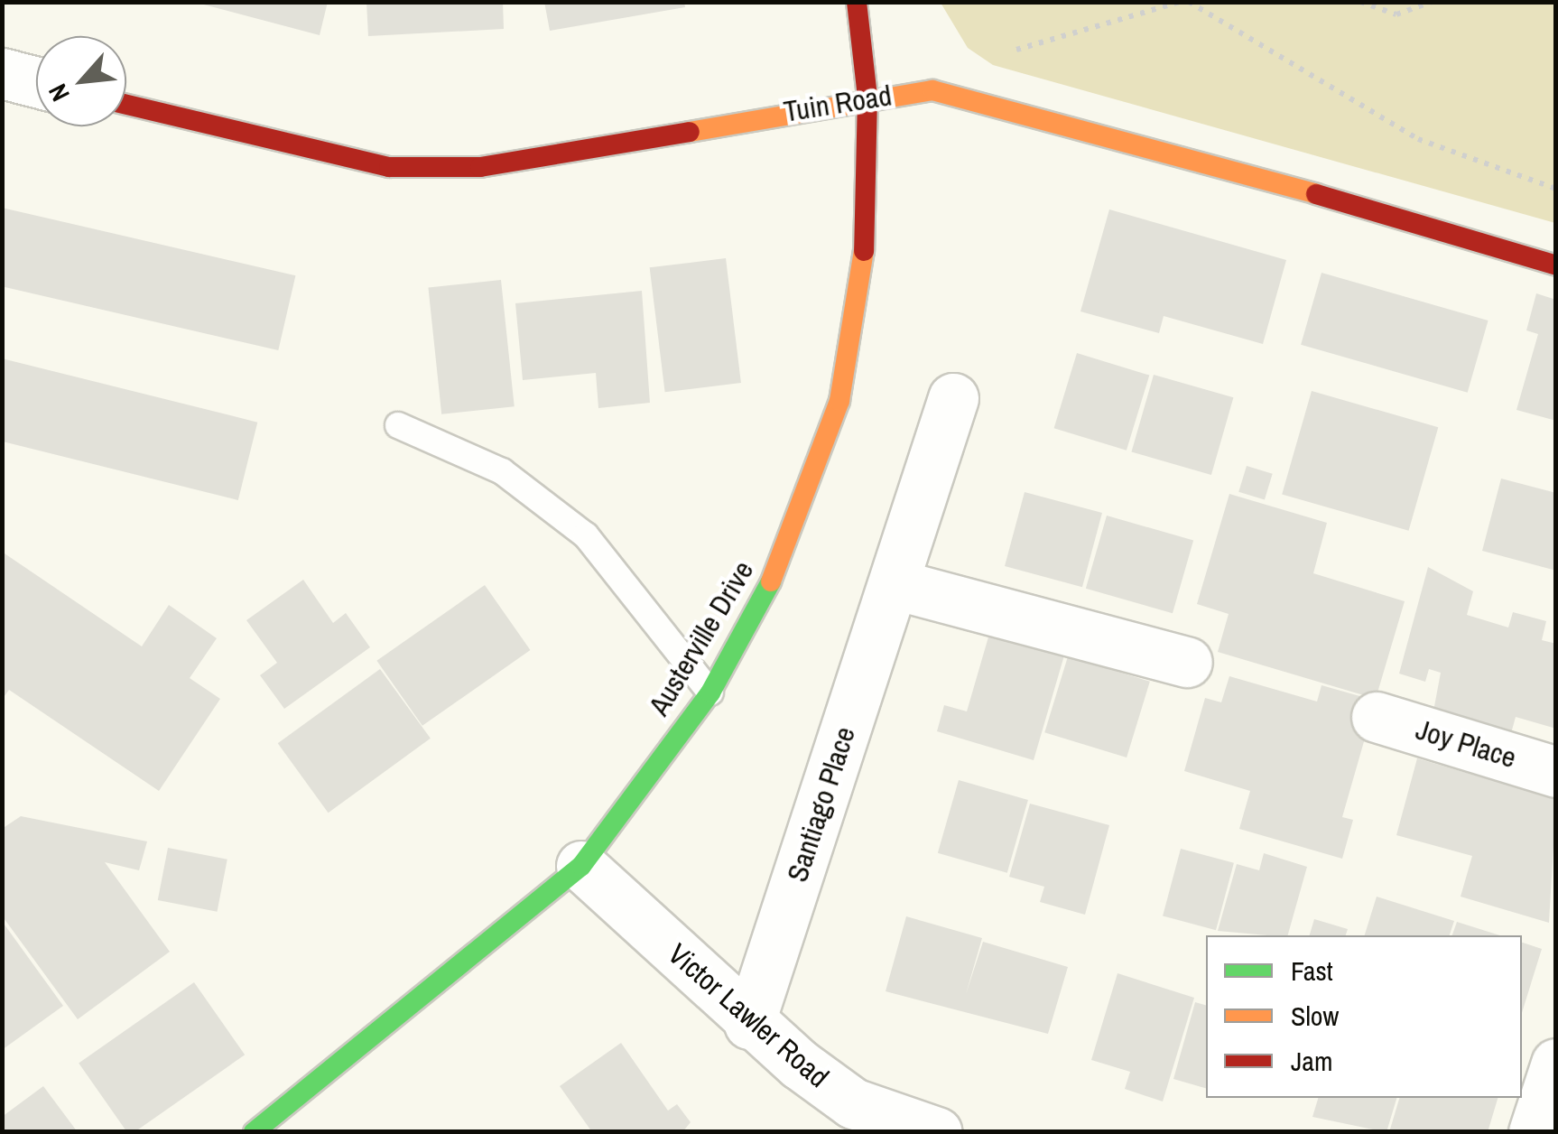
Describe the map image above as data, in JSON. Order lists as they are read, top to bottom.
{
  "streets": {
    "street": [
      "Tuin Road",
      "Austerville Drive",
      "Joy Place",
      "Santiago Place",
      "Victor Lawler Road"
    ]
  },
  "crossings": [
    ["Tuin Road", "Austerville Drive"],
    ["Austerville Drive", "Victor Lawler Road"],
    ["Santiago Place", "Victor Lawler Road"]
  ],
  "legend": ["Fast", "Slow", "Jam"],
  "north": "bottom left"
}
